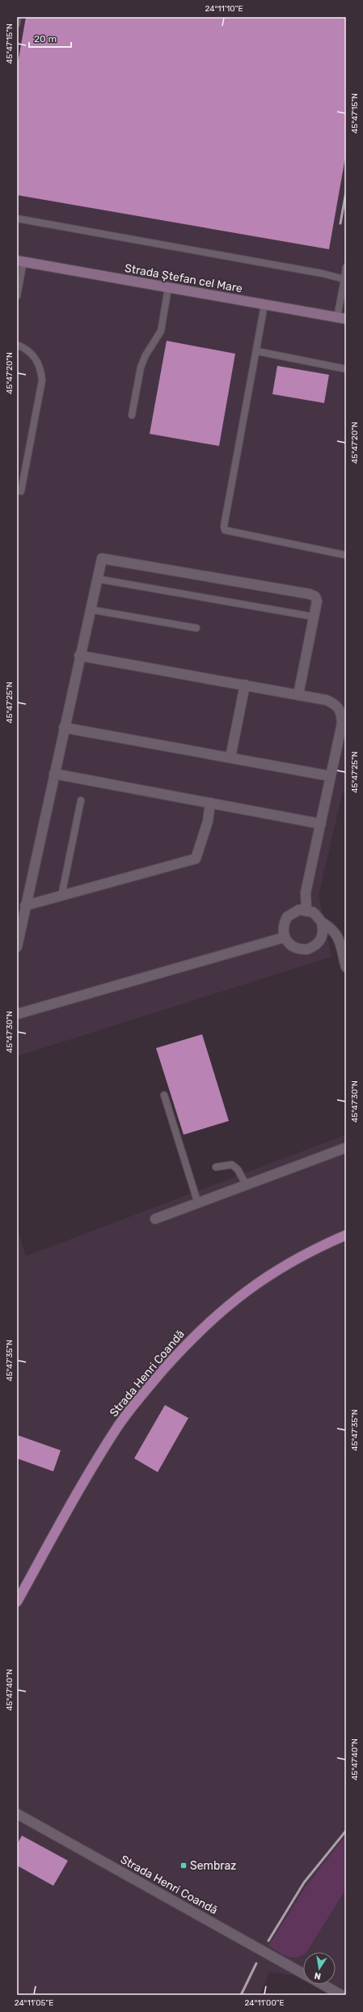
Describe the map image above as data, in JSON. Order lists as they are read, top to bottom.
{
  "streets": {
    "main road": ["Strada Ștefan cel Mare", "Strada Henri Coandă"]
  },
  "places": {
    "transit": ["Sembraz"]
  },
  "scale_bar": "20 m",
  "north": "bottom",
  "coordinates": [
    "24°11'10\"E",
    "45°47'15\"N",
    "45°47'20\"N",
    "45°47'25\"N",
    "45°47'30\"N",
    "45°47'35\"N",
    "45°47'40\"N",
    "24°11'05\"E",
    "24°11'00\"E"
  ]
}
